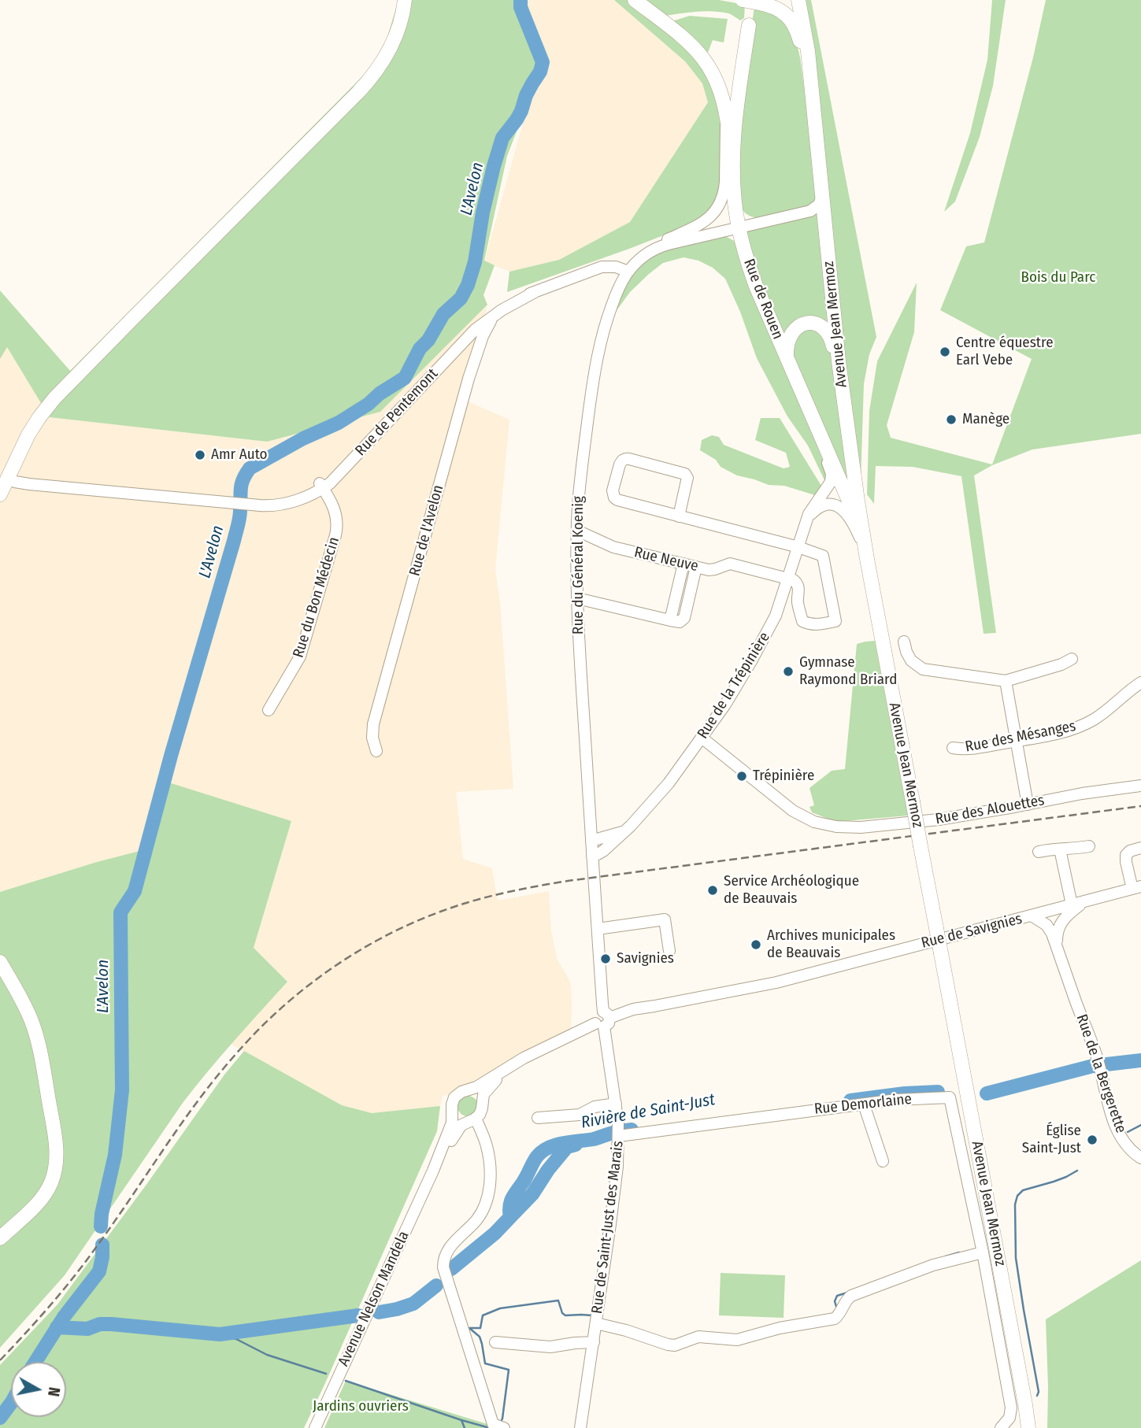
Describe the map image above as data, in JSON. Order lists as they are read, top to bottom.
{
  "streets": {
    "main road": ["Rue de Rouen", "Avenue Jean Mermoz"],
    "street": [
      "Rue de Pentemont",
      "Rue de l'Avelon",
      "Rue Neuve",
      "Rue du Général Koenig",
      "Rue du Bon Médecin",
      "Rue de la Trépinière",
      "Rue des Mésanges",
      "Rue des Alouettes",
      "Rue de Savignies",
      "Rue de la Bergerette",
      "Rue Demorlaine",
      "Rue de Saint-Just des Marais",
      "Avenue Nelson Mandela"
    ]
  },
  "crossings": [
    ["Rue de Rouen", "Avenue Jean Mermoz"],
    ["Rue de Rouen", "Rue de la Trépinière"],
    ["Rue de Pentemont", "Rue de l'Avelon"],
    ["Rue de Pentemont", "Rue du Général Koenig"],
    ["Rue de Pentemont", "Rue du Bon Médecin"],
    ["Rue Neuve", "Rue du Général Koenig"],
    ["Rue Neuve", "Rue de la Trépinière"],
    ["Rue du Général Koenig", "Rue de la Trépinière"],
    ["Rue du Général Koenig", "Rue de Saint-Just des Marais"],
    ["Rue de la Trépinière", "Rue des Alouettes"],
    ["Rue de la Trépinière", "Rue de Saint-Just des Marais"],
    ["Rue de Savignies", "Rue de la Bergerette"],
    ["Rue de Savignies", "Rue de Saint-Just des Marais"],
    ["Rue Demorlaine", "Rue de Saint-Just des Marais"]
  ],
  "water": ["L'Avelon", "Rivière de Saint-Just"],
  "parks": ["Bois du Parc", "Jardins ouvriers"],
  "places": [
    "Centre équestre Earl Vebe",
    "Manège",
    "Amr Auto",
    "Gymnase Raymond Briard",
    "Trépinière",
    "Service Archéologique de Beauvais",
    "Archives municipales de Beauvais",
    "Savignies",
    "Église Saint-Just"
  ],
  "north": "right"
}
